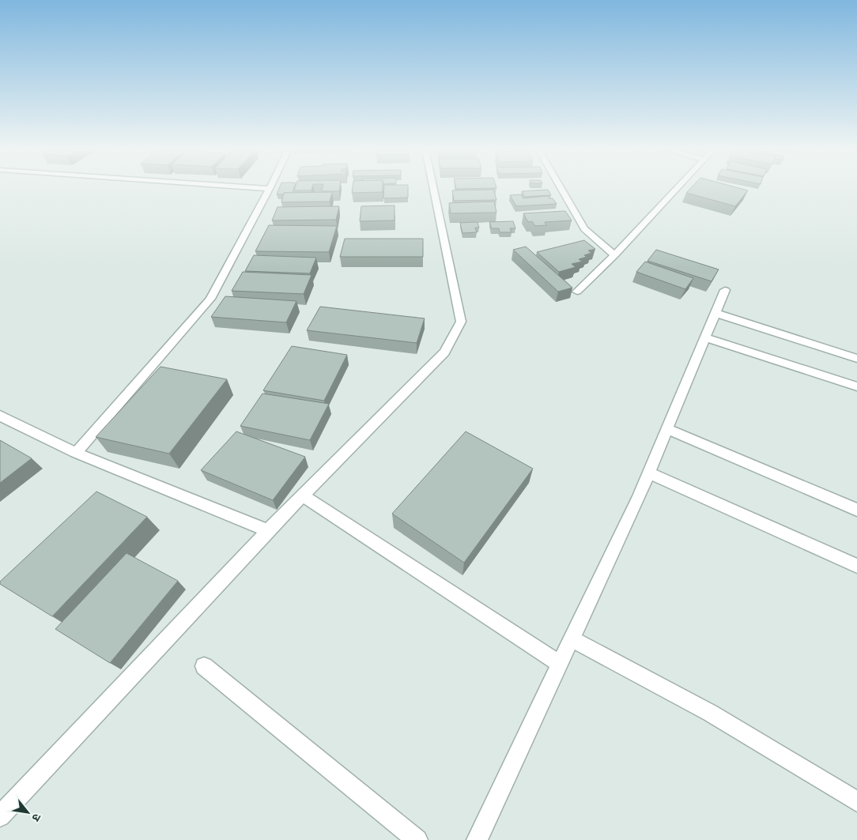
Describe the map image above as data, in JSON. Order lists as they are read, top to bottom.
{
  "north": "bottom right"
}
